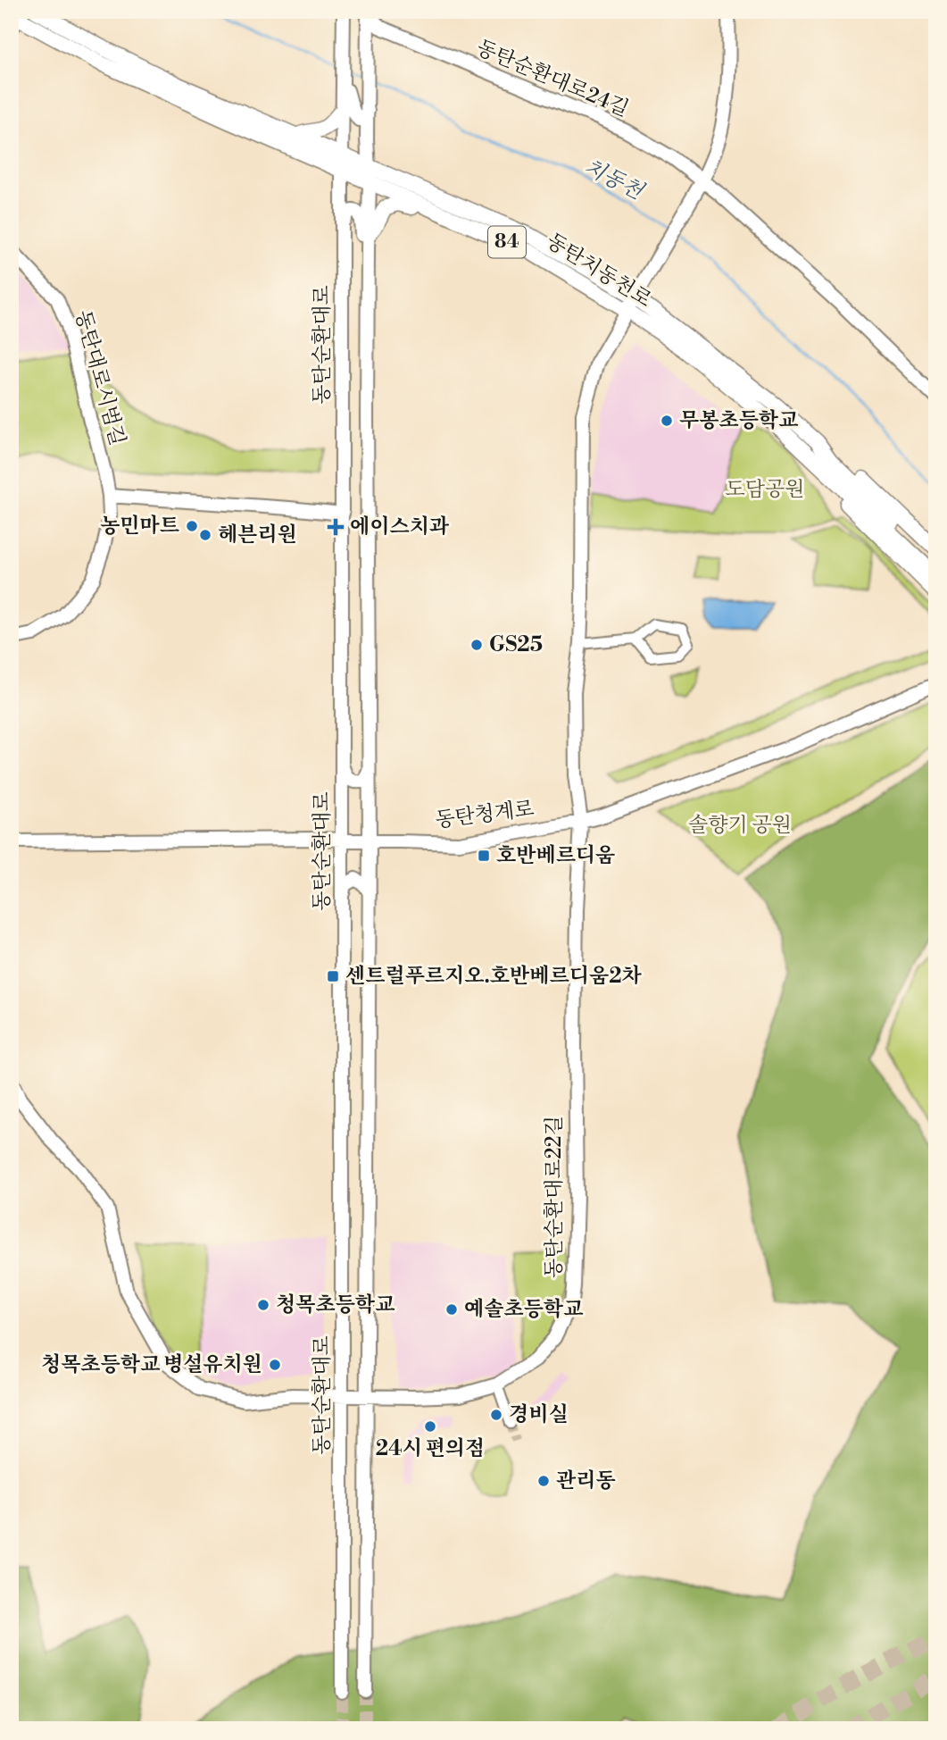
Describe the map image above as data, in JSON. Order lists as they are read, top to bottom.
{
  "streets": {
    "main road": ["84", "동탄치동천로"],
    "street": [
      "동탄순환대로24길",
      "동탄순환대로",
      "동탄대로시범길",
      "동탄청계로",
      "동탄순환대로22길"
    ]
  },
  "crossings": [
    ["동탄치동천로", "동탄순환대로"],
    ["동탄치동천로", "동탄순환대로22길"],
    ["동탄순환대로", "동탄청계로"],
    ["동탄순환대로", "동탄순환대로22길"],
    ["동탄청계로", "동탄순환대로22길"]
  ],
  "water": ["치동천"],
  "parks": ["도담공원", "솔향기 공원"],
  "places": {
    "other": [
      "무봉초등학교",
      "농민마트",
      "헤븐리원",
      "GS25",
      "청목초등학교",
      "예솔초등학교",
      "청목초등학교 병설유치원",
      "경비실",
      "24시 편의점",
      "관리동"
    ],
    "health": ["에이스치과"],
    "transit": ["호반베르디움", "센트럴푸르지오.호반베르디움2차"]
  }
}
